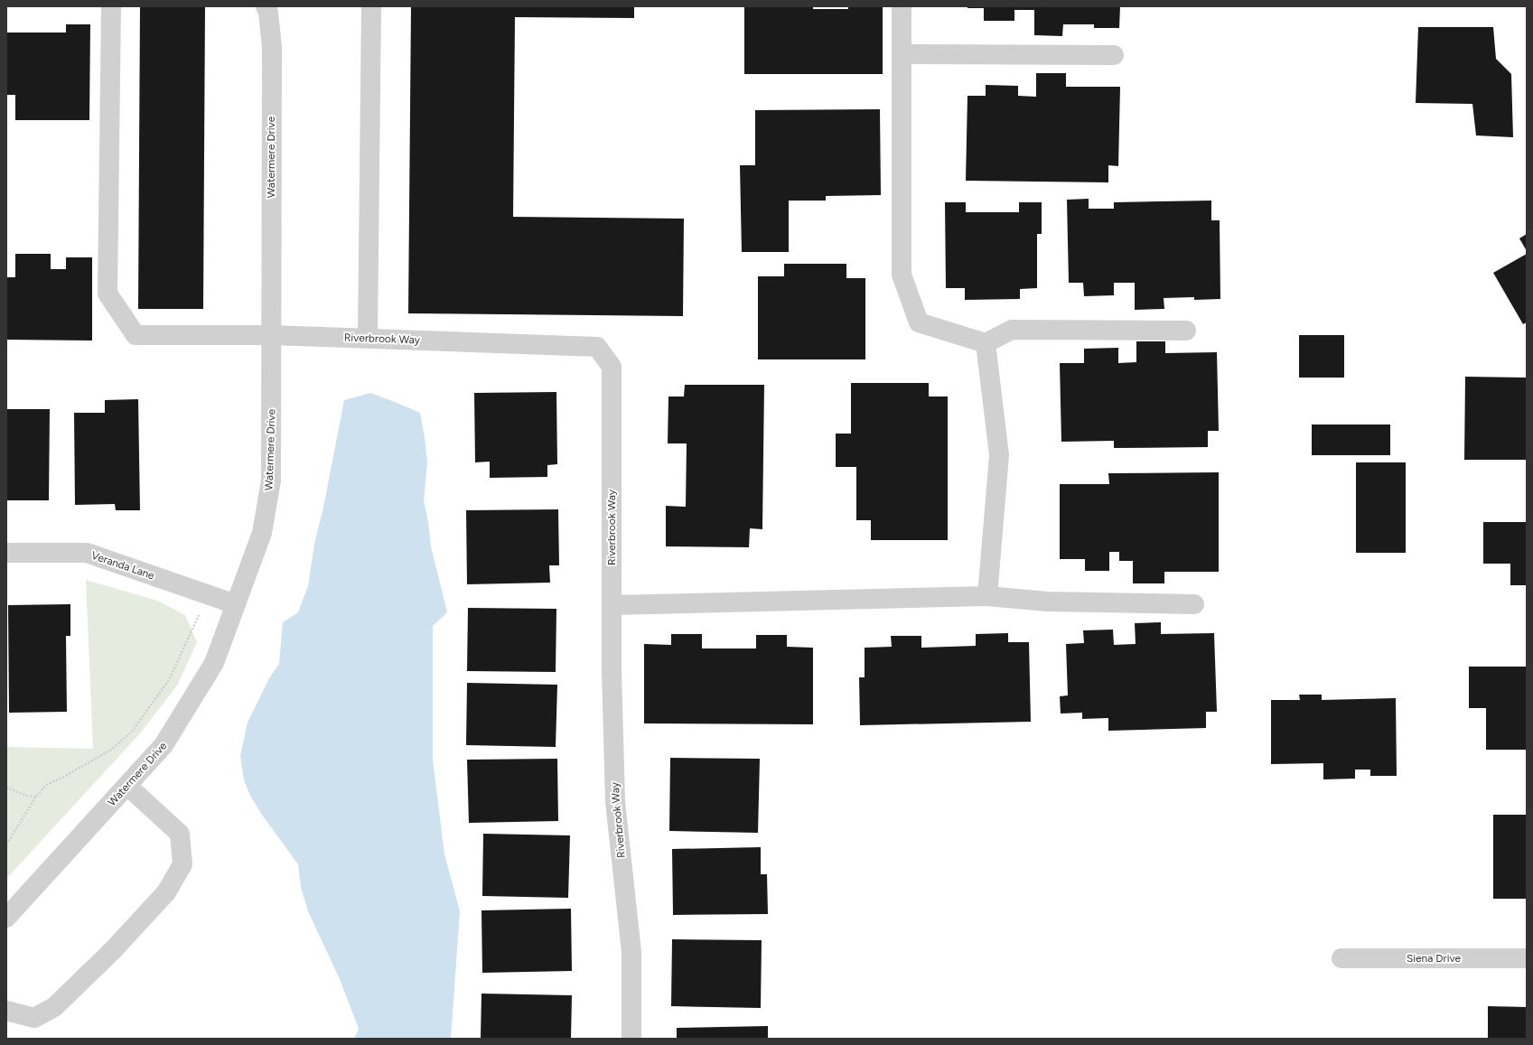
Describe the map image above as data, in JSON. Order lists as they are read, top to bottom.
{
  "streets": {
    "street": [
      "Watermere Drive",
      "Riverbrook Way",
      "Veranda Lane",
      "Siena Drive"
    ]
  },
  "crossings": [
    ["Watermere Drive", "Riverbrook Way"],
    ["Watermere Drive", "Veranda Lane"]
  ]
}
